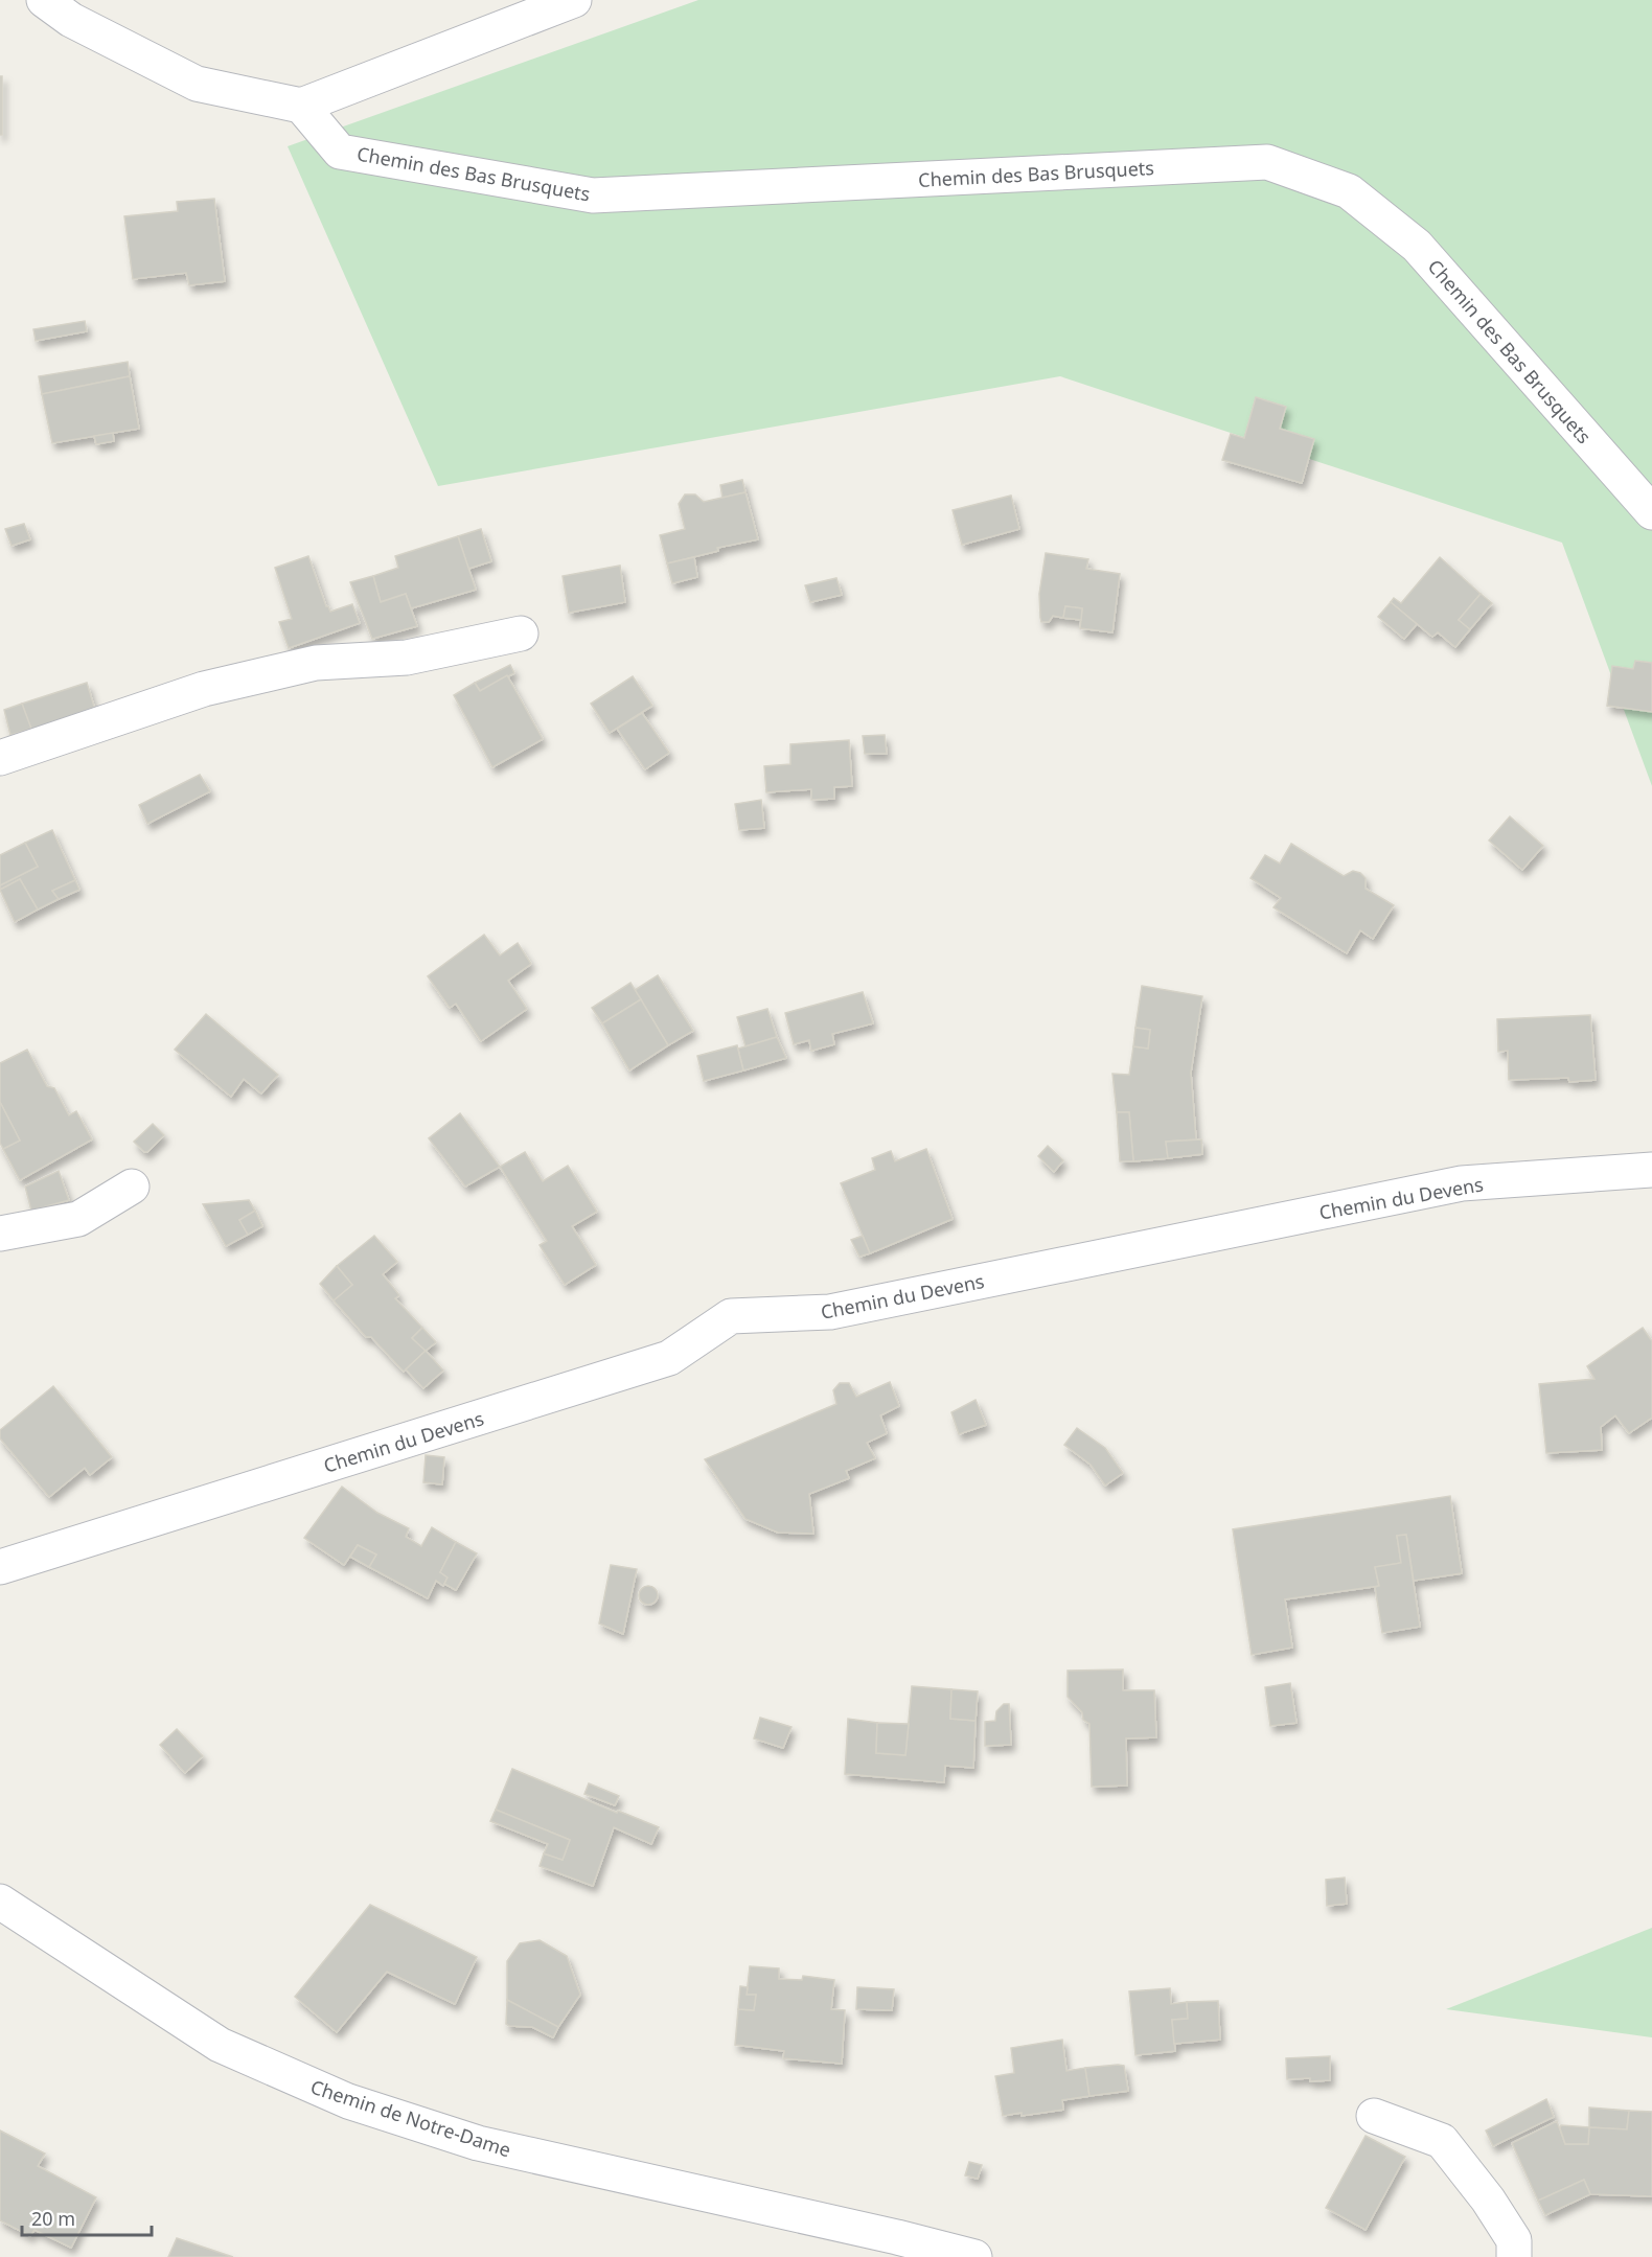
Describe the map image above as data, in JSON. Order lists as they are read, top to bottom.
{
  "streets": {
    "street": ["Chemin des Bas Brusquets", "Chemin du Devens", "Chemin de Notre-Dame"]
  },
  "scale_bar": "20 m"
}
